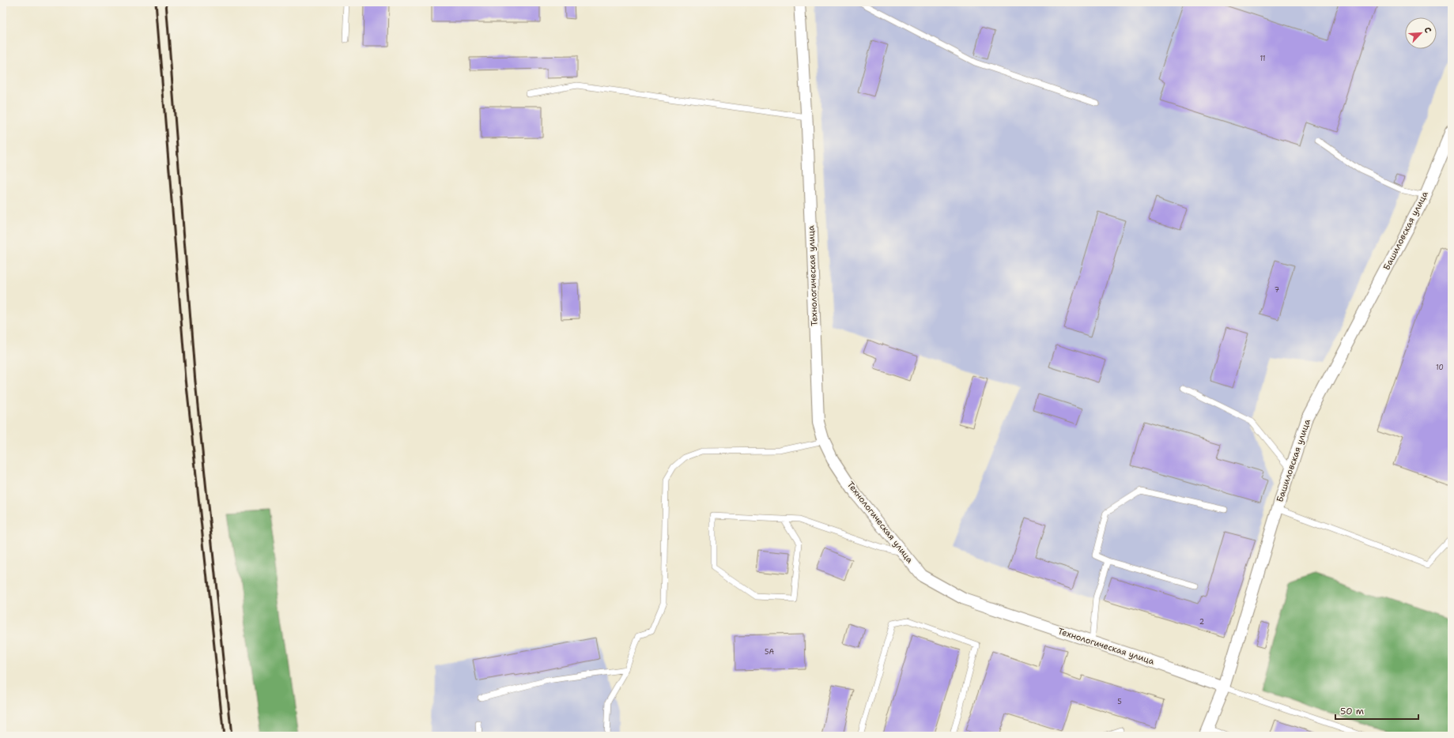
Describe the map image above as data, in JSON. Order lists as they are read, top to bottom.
{
  "streets": {
    "street": ["Башиловская улица", "Технологическая улица"]
  },
  "crossings": [
    ["Башиловская улица", "Технологическая улица"]
  ],
  "house_numbers": [
    "11",
    "7",
    "10",
    "2",
    "5А",
    "5"
  ],
  "scale_bar": "50 m",
  "north": "top right"
}
